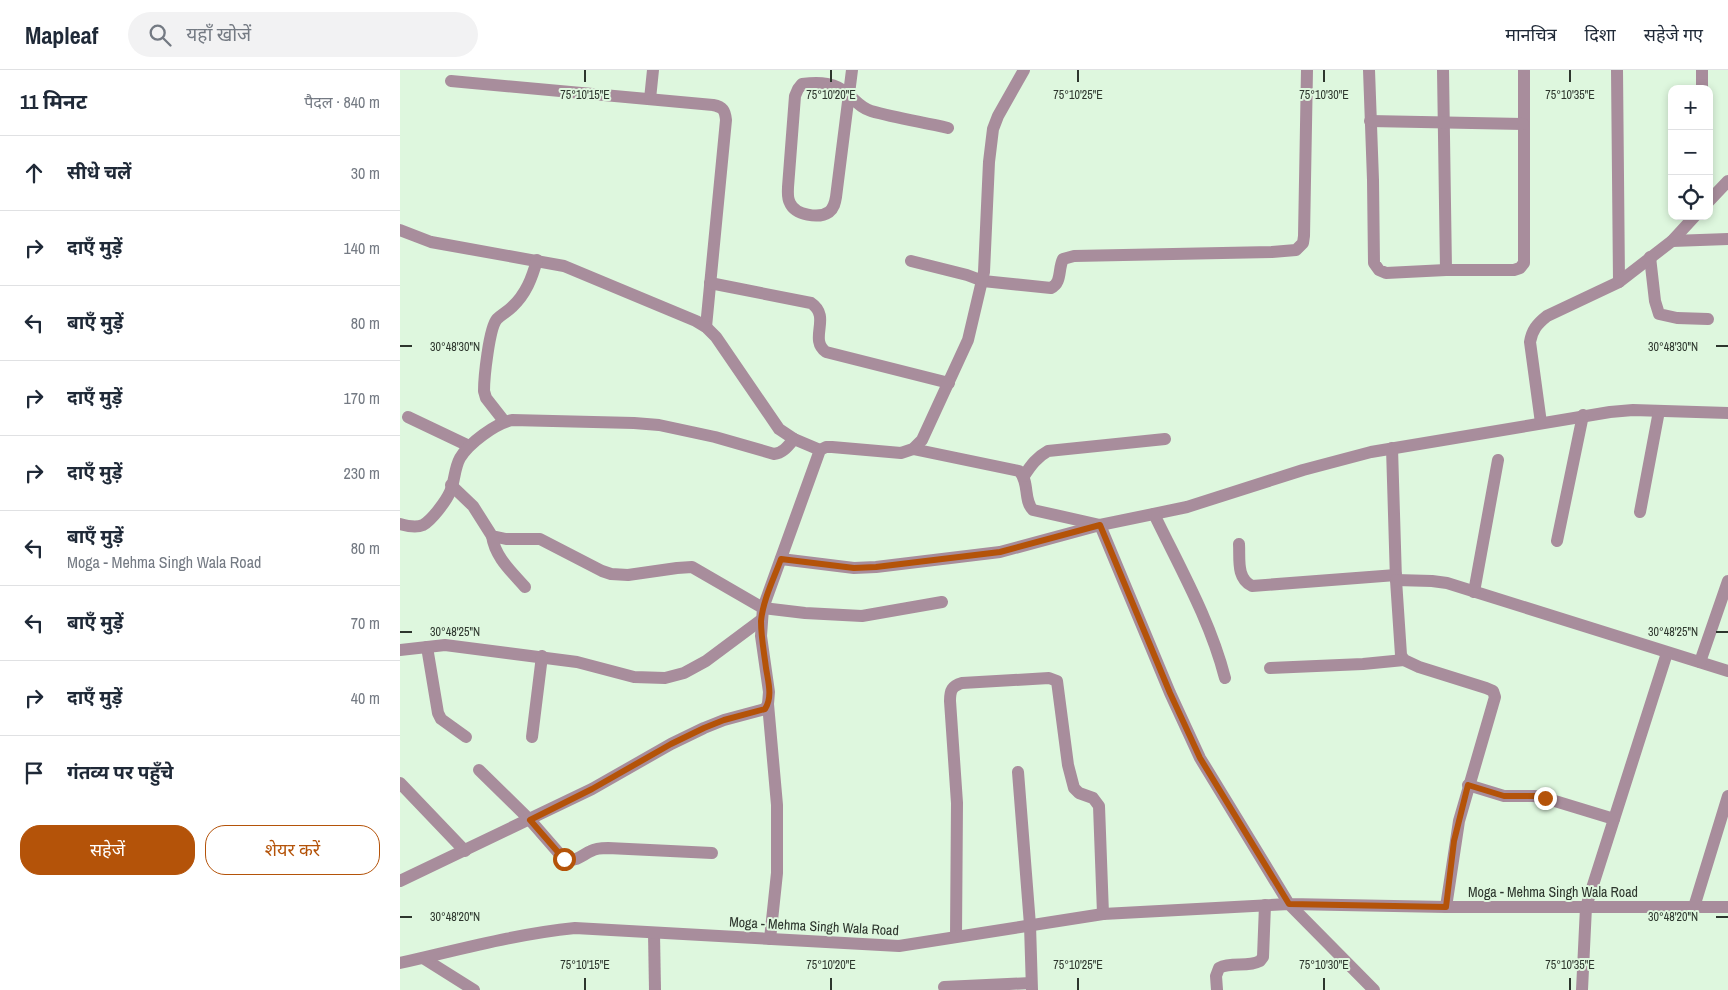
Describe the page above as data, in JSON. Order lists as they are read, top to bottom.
{
  "streets": {
    "street": ["Moga - Mehma Singh Wala Road"]
  },
  "page": {
    "header": "Mapleaf",
    "search": "यहाँ खोजें",
    "nav": ["मानचित्र", "दिशा", "सहेजे गए"],
    "heading": ["11 मिनट", "पैदल · 840 m"],
    "map_buttons": ["+", "−"],
    "list": [
      ["सीधे चलें", "30 m"],
      ["दाएँ मुड़ें", "140 m"],
      ["बाएँ मुड़ें", "80 m"],
      ["दाएँ मुड़ें", "170 m"],
      ["दाएँ मुड़ें", "230 m"],
      ["बाएँ मुड़ें", "Moga - Mehma Singh Wala Road", "80 m"],
      ["बाएँ मुड़ें", "70 m"],
      ["दाएँ मुड़ें", "40 m"],
      "गंतव्य पर पहुँचे"
    ],
    "buttons": ["सहेजें", "शेयर करें"]
  },
  "coordinates": [
    "75°10'15\"E",
    "75°10'20\"E",
    "75°10'25\"E",
    "75°10'30\"E",
    "75°10'35\"E",
    "30°48'30\"N",
    "30°48'25\"N",
    "30°48'20\"N"
  ]
}
